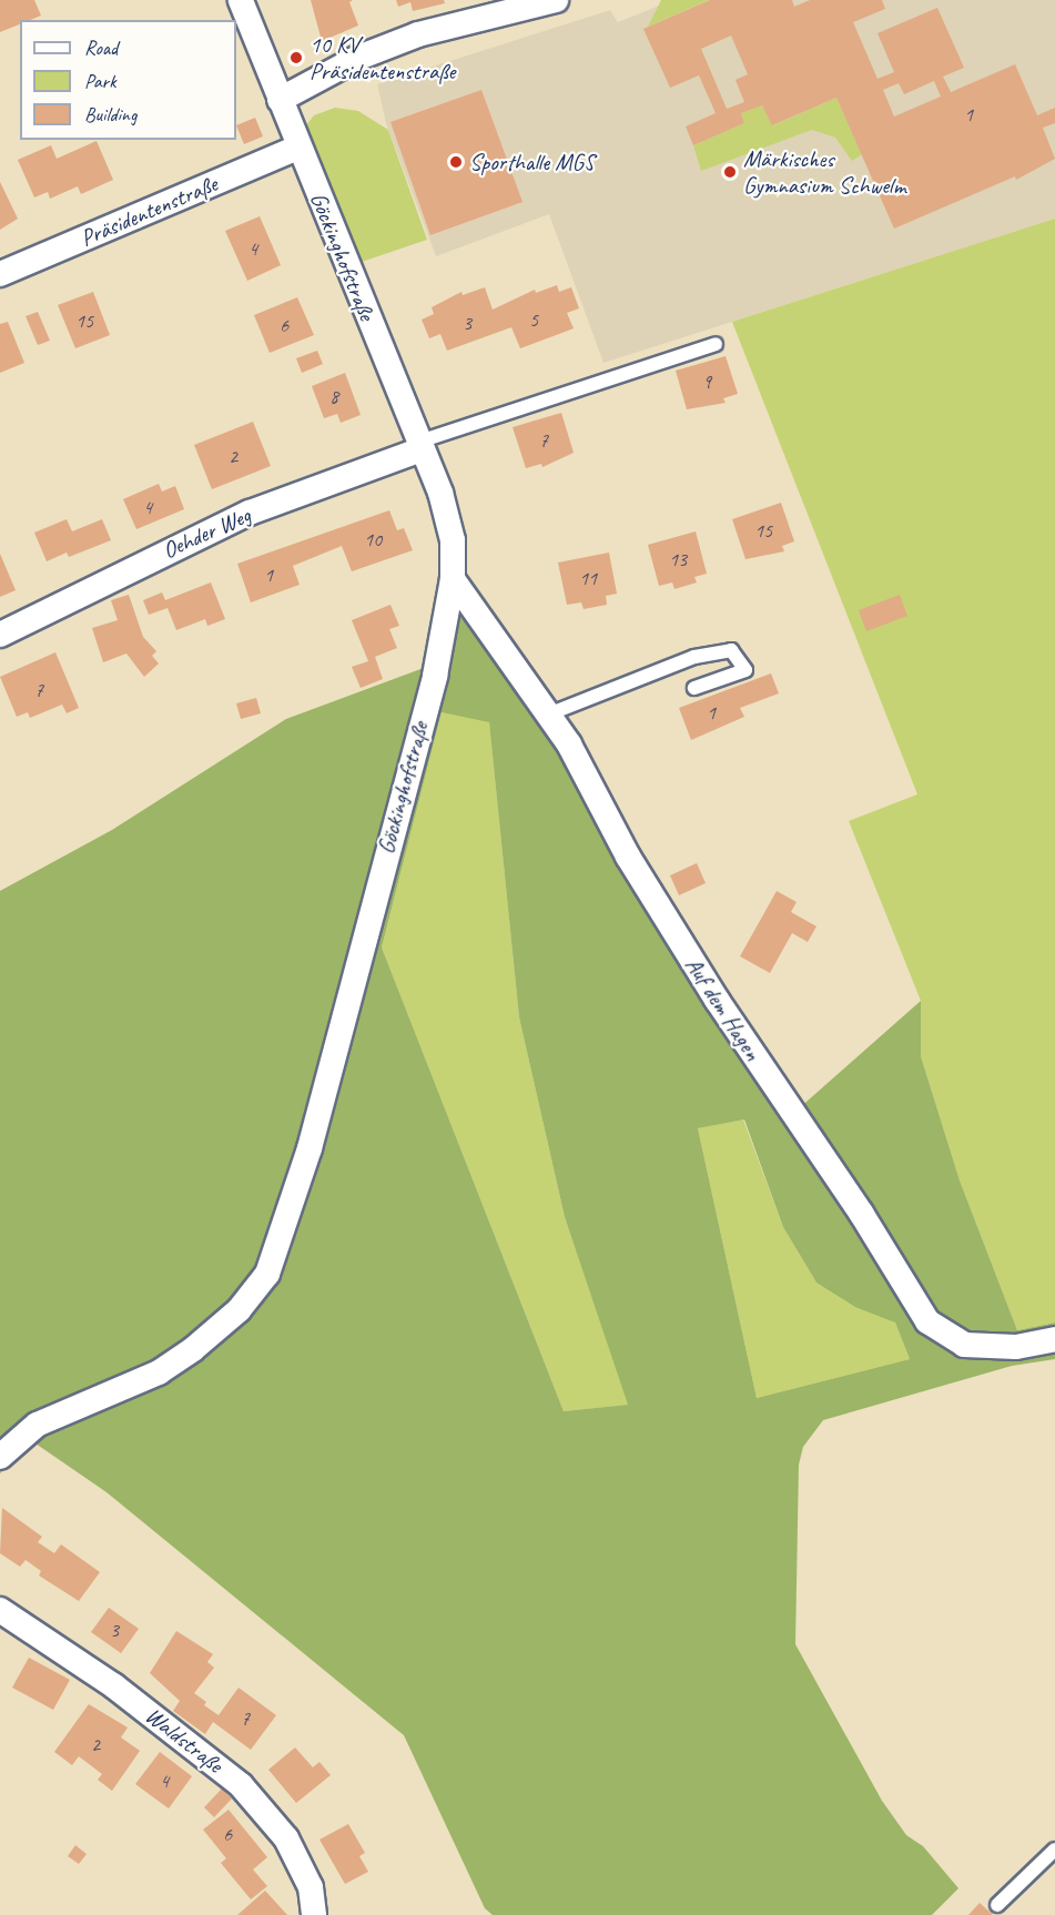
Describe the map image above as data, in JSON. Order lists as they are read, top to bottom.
{
  "streets": {
    "street": [
      "Präsidentenstraße",
      "Göckinghofstraße",
      "Oehder Weg",
      "Auf dem Hagen",
      "Waldstraße"
    ]
  },
  "crossings": [
    ["Präsidentenstraße", "Göckinghofstraße"],
    ["Göckinghofstraße", "Oehder Weg"],
    ["Göckinghofstraße", "Auf dem Hagen"]
  ],
  "places": ["10 KV Präsidentenstraße", "Sporthalle MGS", "Märkisches Gymnasium Schwelm"],
  "house_numbers": [
    "1",
    "4",
    "5",
    "15",
    "3",
    "6",
    "9",
    "8",
    "7",
    "2",
    "4",
    "15",
    "10",
    "13",
    "1",
    "11",
    "7",
    "1",
    "3",
    "7",
    "2",
    "4",
    "6"
  ],
  "legend": ["Road", "Park", "Building"]
}
